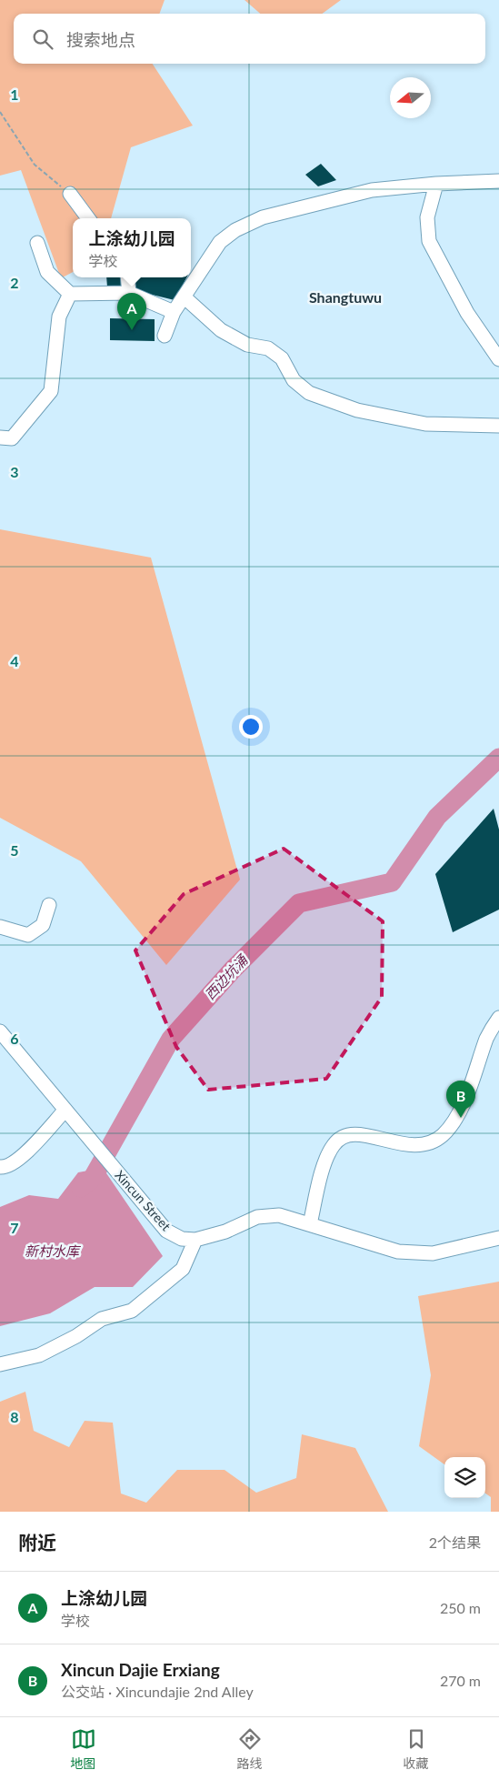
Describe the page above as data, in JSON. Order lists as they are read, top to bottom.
{
  "streets": {
    "street": ["Xincun Street"]
  },
  "districts": ["Shangtuwu"],
  "water": ["西边坑涌", "新村水库"],
  "north": "left",
  "page": {
    "search": "搜索地点",
    "popup": ["上涂幼儿园", "学校"],
    "pins": ["A", "B"],
    "heading": ["附近", "2个结果"],
    "list": [
      {
        "mark": "A",
        "name": "上涂幼儿园",
        "note": "学校",
        "value": "250 m"
      },
      {
        "mark": "B",
        "name": "Xincun Dajie Erxiang",
        "note": "公交站 · Xincundajie 2nd Alley",
        "value": "270 m"
      }
    ],
    "nav": ["地图", "路线", "收藏"]
  },
  "grid": {
    "rows": [
      "1",
      "2",
      "3",
      "4",
      "5",
      "6",
      "7",
      "8"
    ]
  }
}
